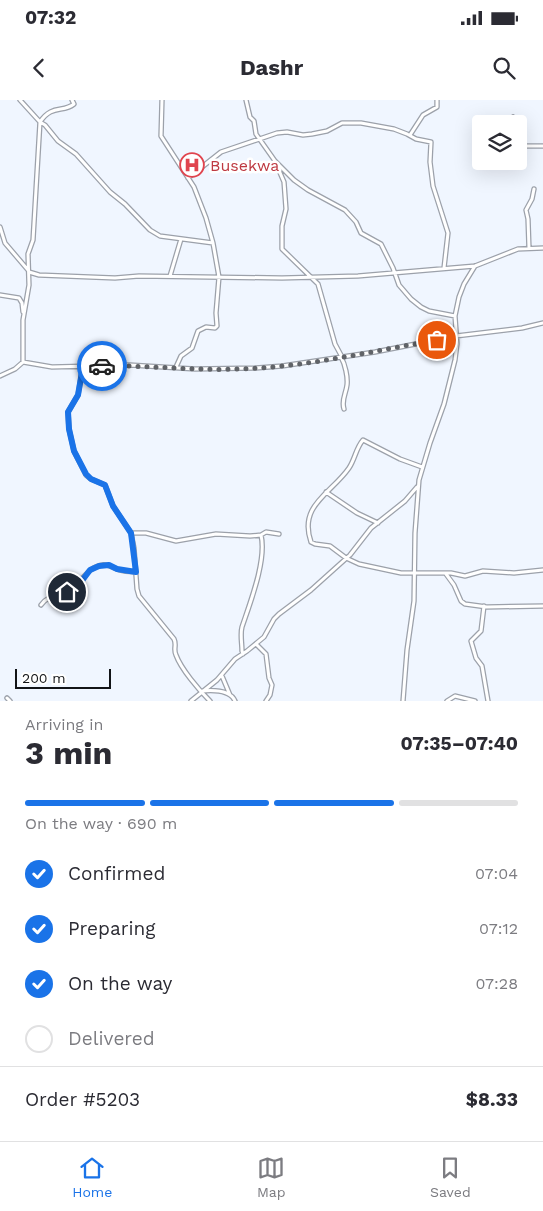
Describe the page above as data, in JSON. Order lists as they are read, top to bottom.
{
  "places": {
    "hospital": ["Busekwa"]
  },
  "scale_bar": "200 m",
  "page": {
    "status": "07:32",
    "header": "Dashr",
    "scale": "200 m",
    "heading": ["3 min", "Arriving in", "07:35–07:40"],
    "panel": ["Order #5203", "$8.33"],
    "bar": "On the way · 690 m",
    "list": [
      ["Confirmed", "07:04"],
      ["Preparing", "07:12"],
      ["On the way", "07:28"],
      "Delivered"
    ],
    "tabs": ["Home", "Map", "Saved"]
  }
}
